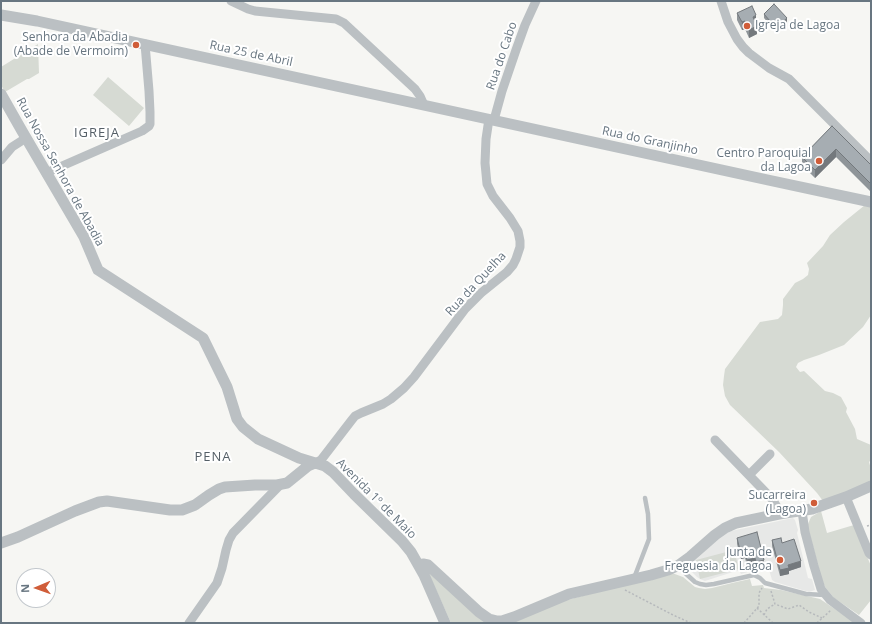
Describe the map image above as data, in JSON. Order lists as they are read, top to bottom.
{
  "streets": {
    "street": [
      "Rua 25 de Abril",
      "Rua do Cabo",
      "Rua do Granjinho",
      "Rua Nossa Senhora de Abadia",
      "Rua da Quelha",
      "Avenida 1º de Maio"
    ]
  },
  "crossings": [
    ["Rua 25 de Abril", "Rua do Cabo"],
    ["Rua 25 de Abril", "Rua do Granjinho"],
    ["Rua 25 de Abril", "Rua da Quelha"],
    ["Rua do Cabo", "Rua do Granjinho"],
    ["Rua do Cabo", "Rua da Quelha"],
    ["Rua do Granjinho", "Rua da Quelha"],
    ["Rua Nossa Senhora de Abadia", "Rua da Quelha"],
    ["Rua Nossa Senhora de Abadia", "Avenida 1º de Maio"],
    ["Rua da Quelha", "Avenida 1º de Maio"]
  ],
  "districts": ["IGREJA", "PENA"],
  "places": [
    "Igreja de Lagoa",
    "Senhora da Abadia (Abade de Vermoim)",
    "Centro Paroquial da Lagoa",
    "Sucarreira (Lagoa)",
    "Junta de Freguesia da Lagoa"
  ],
  "north": "left"
}
